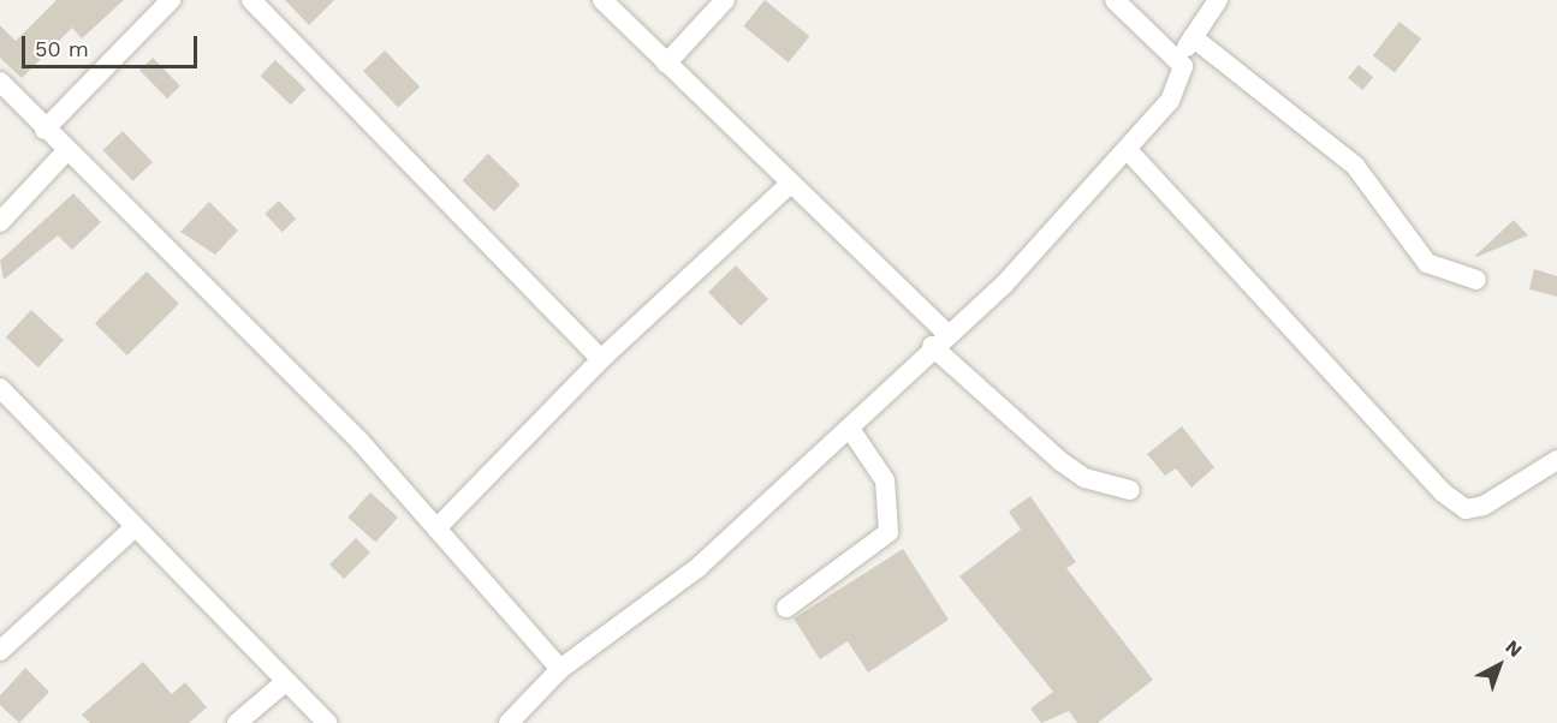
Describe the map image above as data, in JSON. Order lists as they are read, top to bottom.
{
  "scale_bar": "50 m",
  "north": "top right"
}
